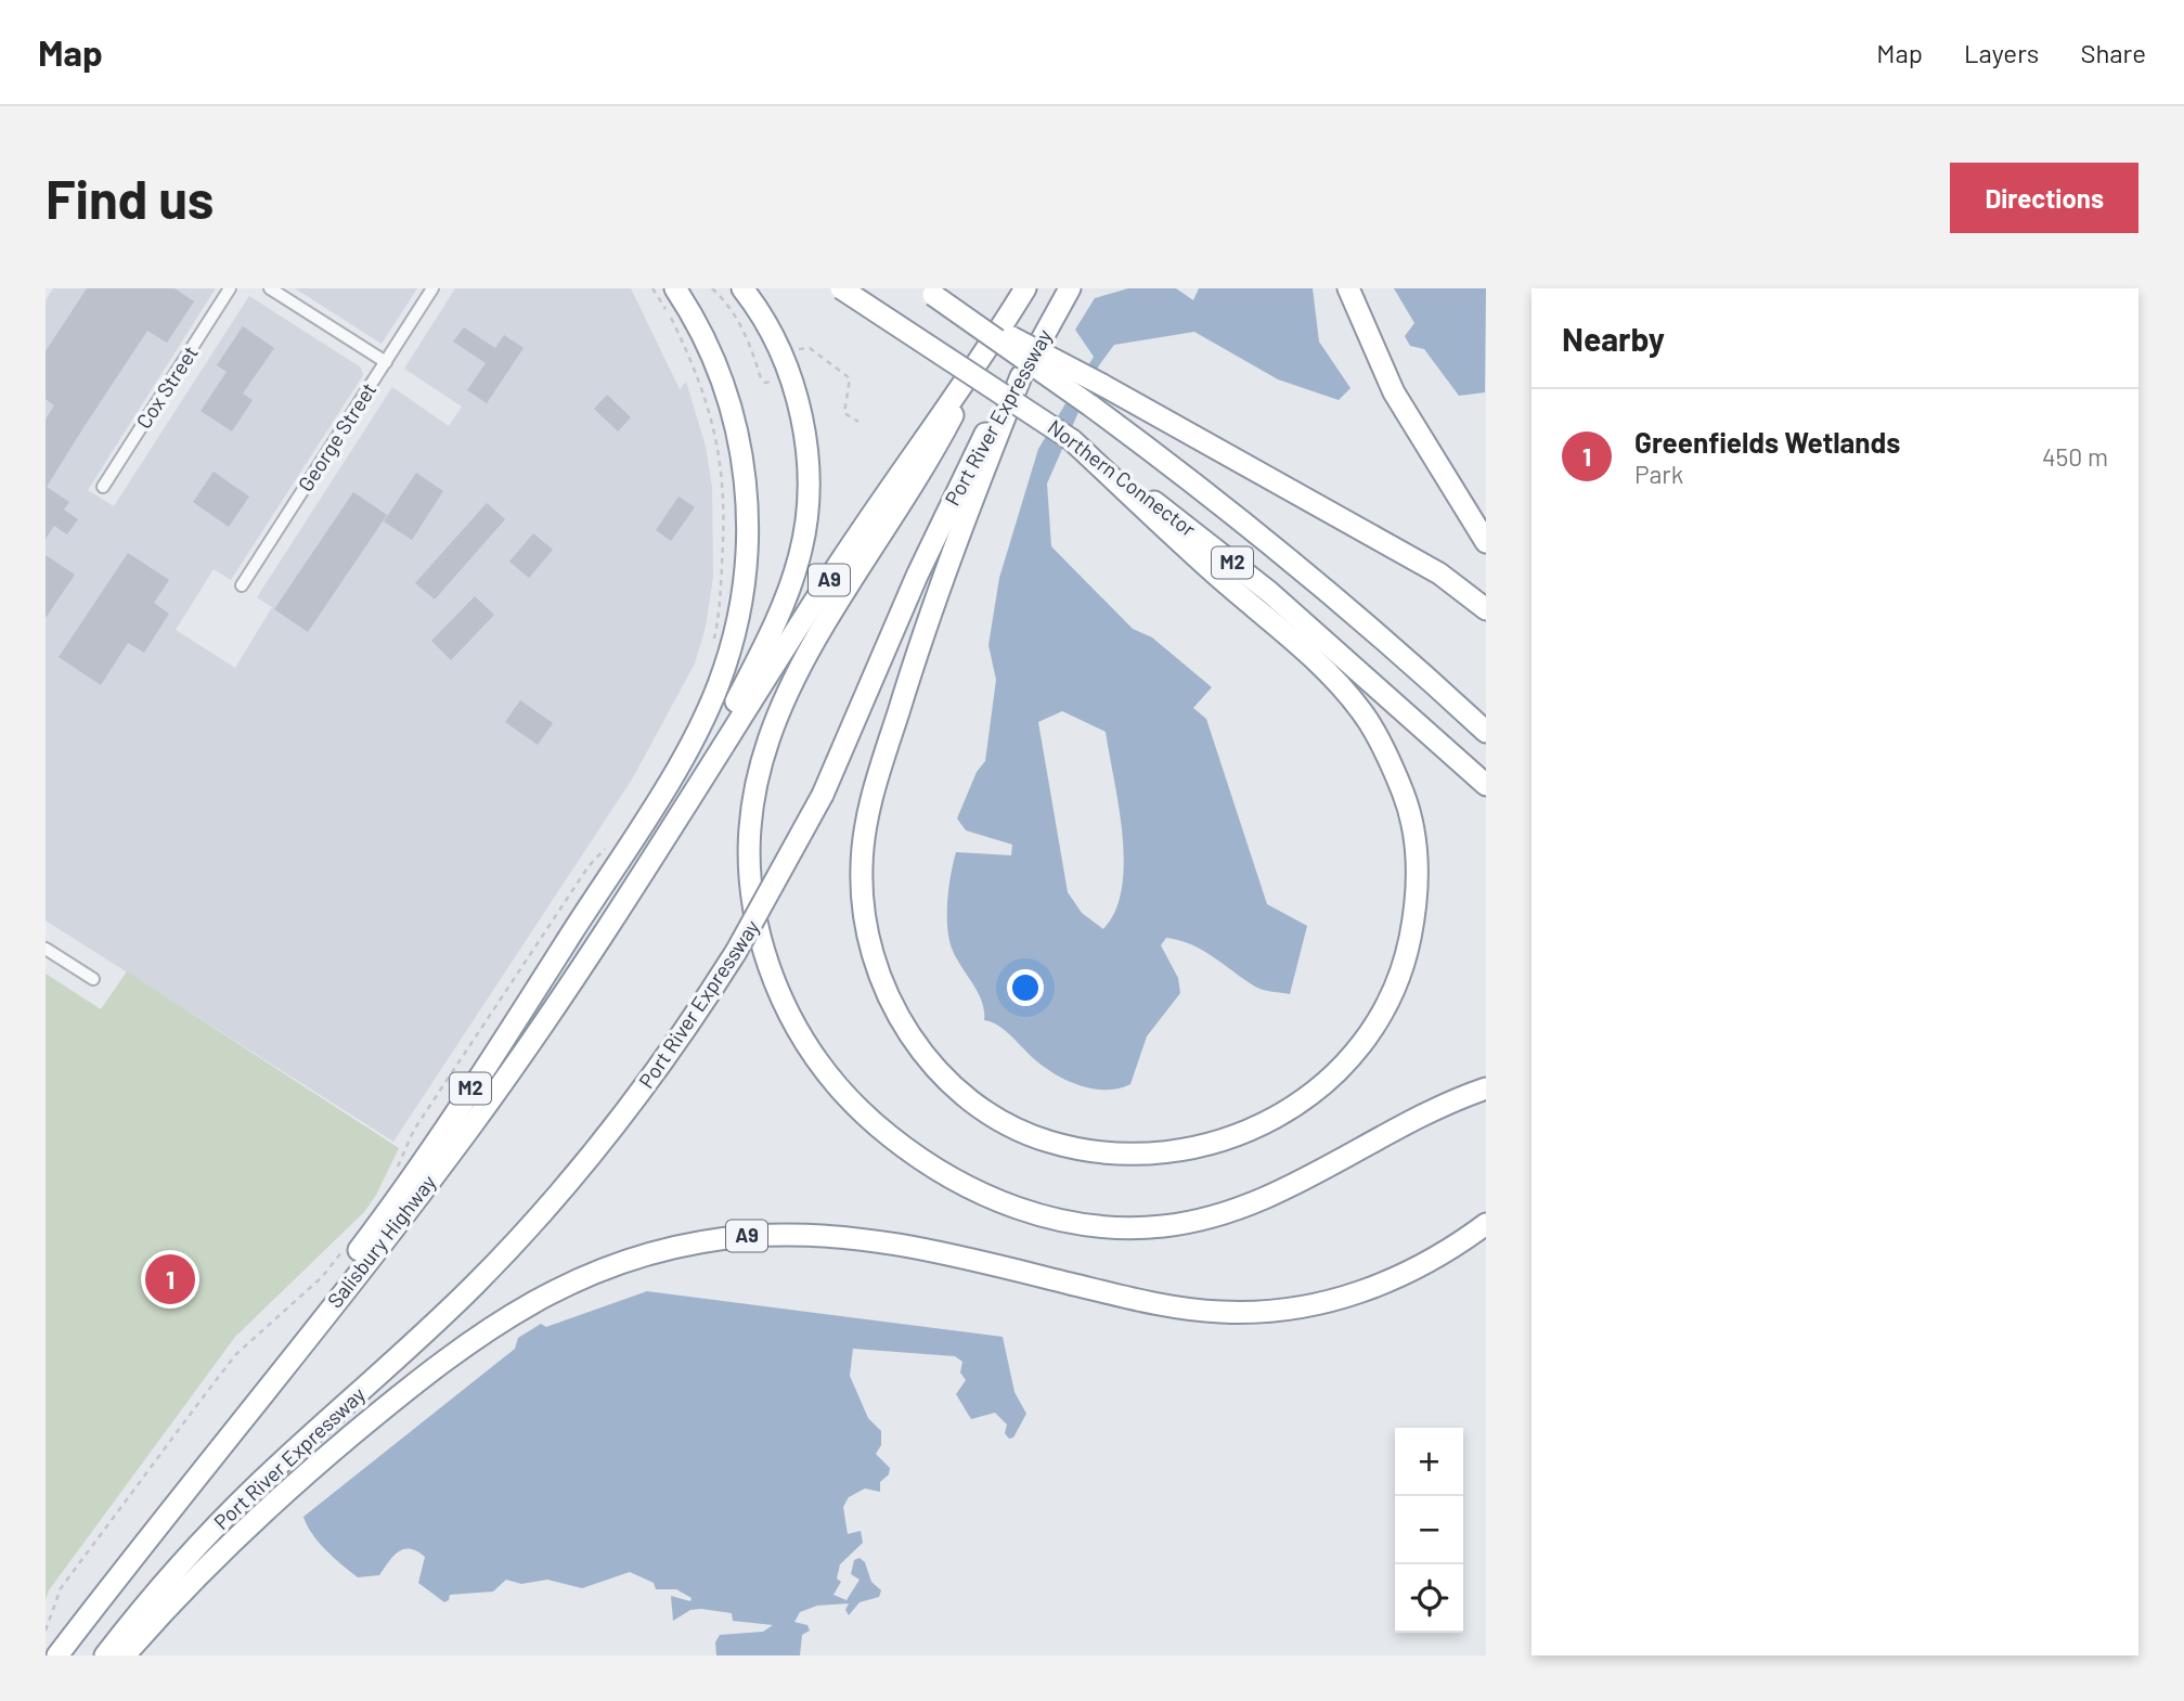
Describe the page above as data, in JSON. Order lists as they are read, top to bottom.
{
  "streets": {
    "highway": [
      "Port River Expressway",
      "Northern Connector",
      "M2",
      "A9",
      "Salisbury Highway"
    ],
    "street": ["Cox Street", "George Street"]
  },
  "crossings": [
    ["Port River Expressway", "Salisbury Highway"],
    ["M2", "Salisbury Highway"]
  ],
  "page": {
    "header": "Map",
    "nav": ["Map", "Layers", "Share"],
    "buttons": "Directions",
    "title": "Find us",
    "heading": "Nearby",
    "list": [
      {
        "mark": "1",
        "name": "Greenfields Wetlands",
        "note": "Park",
        "value": "450 m"
      }
    ],
    "pins": "1",
    "map_buttons": ["+", "−"]
  }
}
